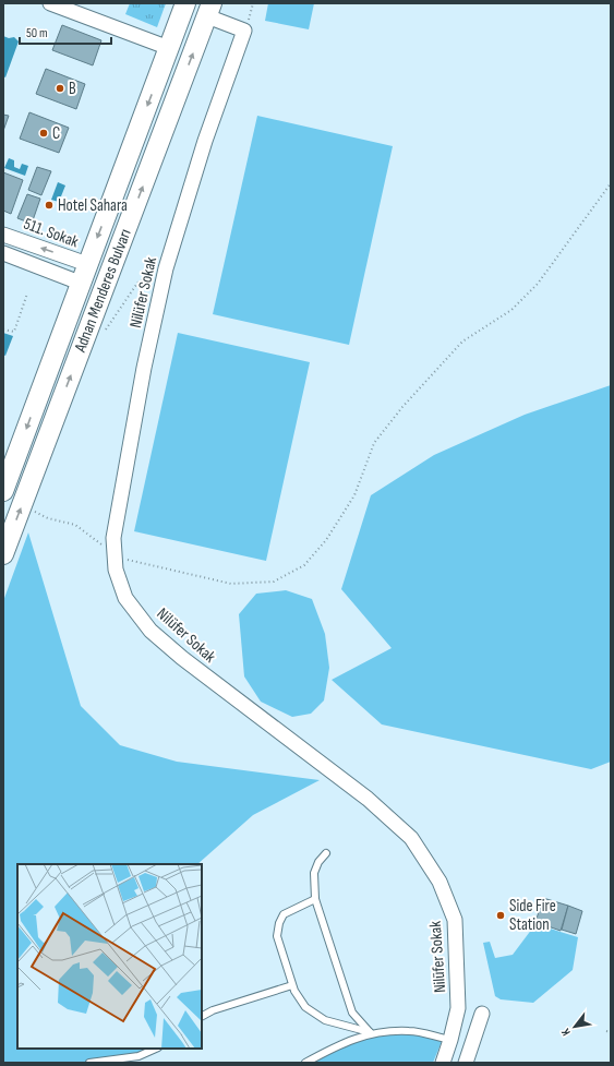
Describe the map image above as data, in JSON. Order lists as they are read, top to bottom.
{
  "streets": {
    "main road": ["Adnan Menderes Bulvarı"],
    "street": ["511. Sokak", "Nilüfer Sokak"]
  },
  "crossings": [
    ["511. Sokak", "Adnan Menderes Bulvarı"],
    ["Adnan Menderes Bulvarı", "Nilüfer Sokak"]
  ],
  "places": [
    "B",
    "C",
    "Hotel Sahara",
    "Side Fire Station"
  ],
  "scale_bar": "50 m",
  "north": "bottom left"
}
